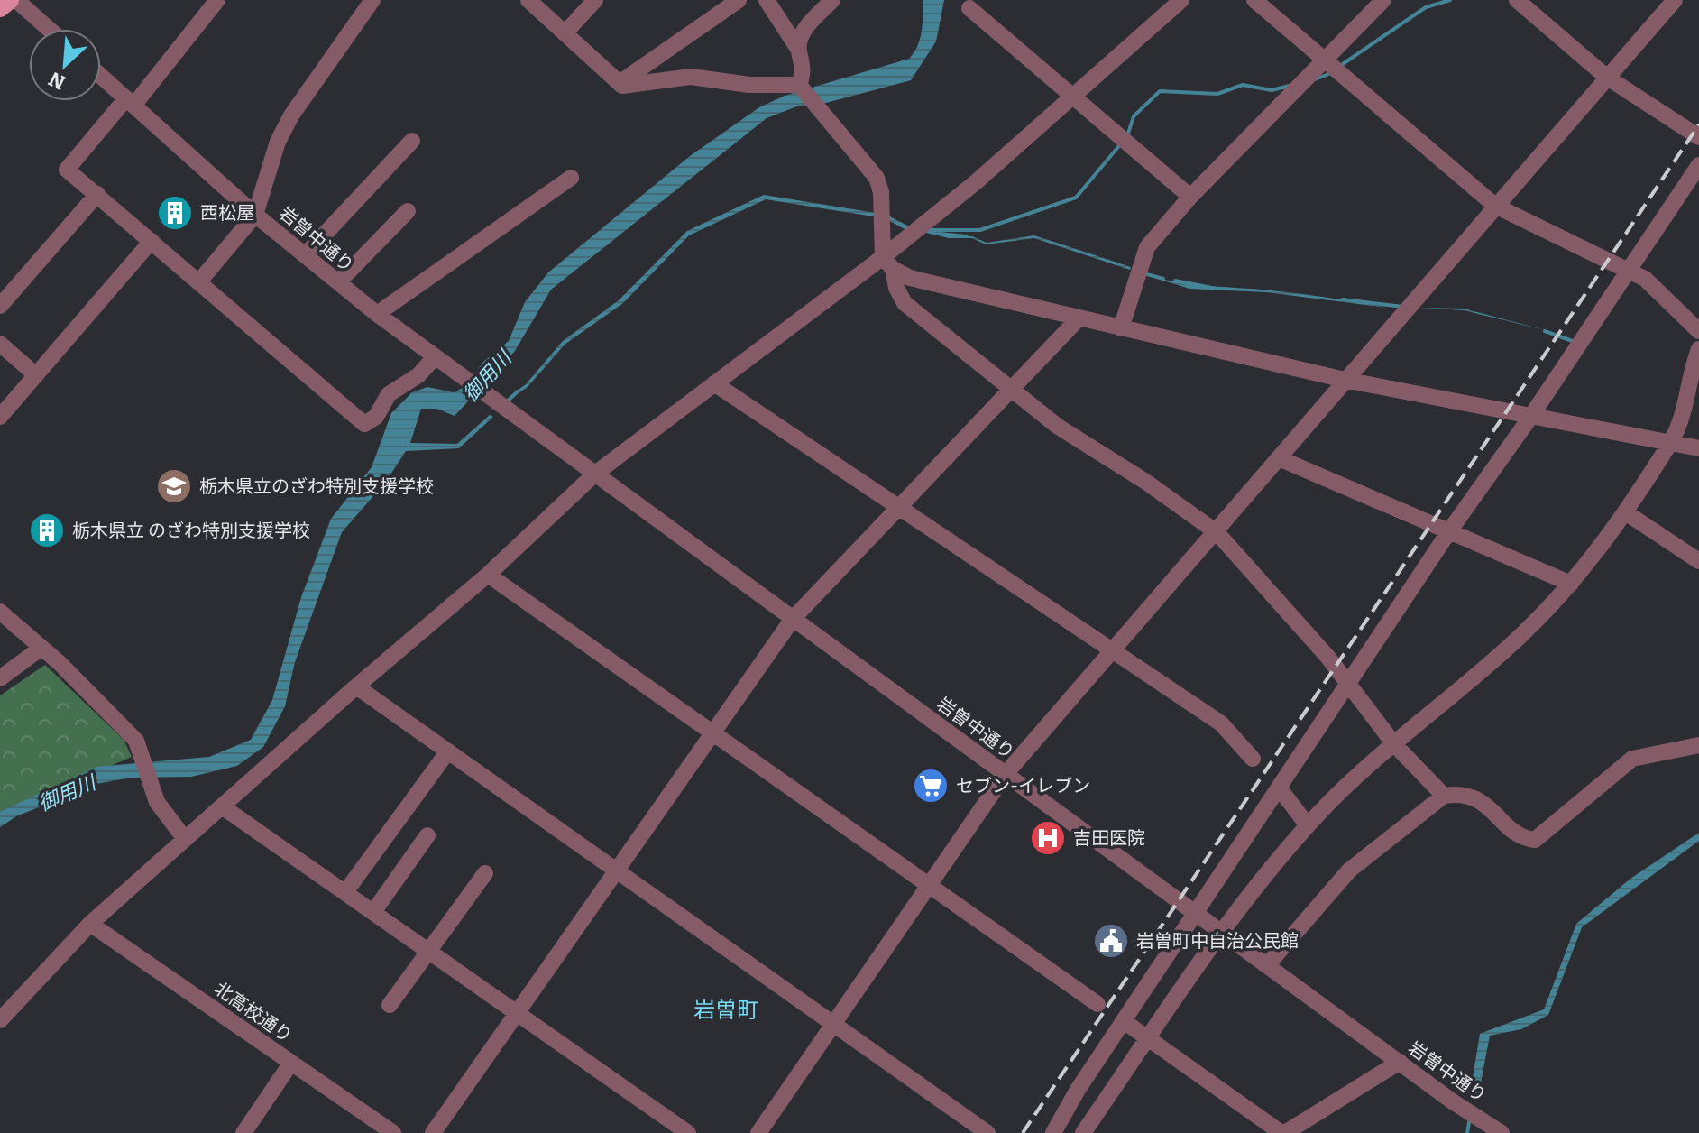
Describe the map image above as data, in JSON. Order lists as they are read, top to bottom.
{
  "streets": {
    "street": ["岩曽中通り", "北高校通り"]
  },
  "districts": ["岩曽町"],
  "water": ["御用川"],
  "places": {
    "building": ["西松屋", "栃木県立 のざわ特別支援学校"],
    "school or university": ["栃木県立のざわ特別支援学校"],
    "supermarket": ["セブン-イレブン"],
    "hospital": ["吉田医院"],
    "public building": ["岩曽町中自治公民館"]
  },
  "north": "bottom left"
}
